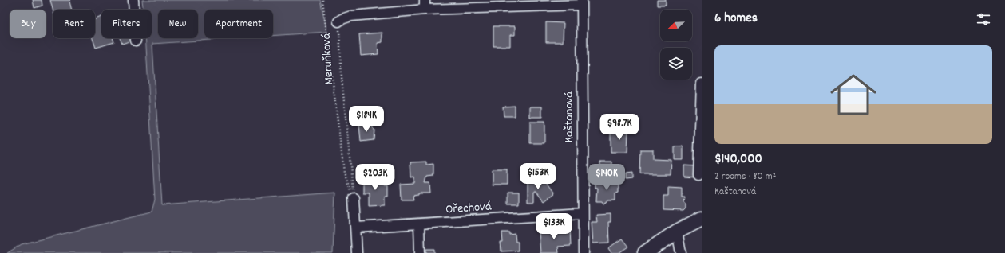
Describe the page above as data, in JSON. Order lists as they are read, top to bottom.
{
  "streets": {
    "street": ["Kaštanová", "Ořechová"],
    "path": ["Meruňková"]
  },
  "crossings": [
    ["Kaštanová", "Ořechová"]
  ],
  "north": "bottom left",
  "page": {
    "heading": "6 homes",
    "chip": [
      "Buy",
      "Rent",
      "Filters",
      "New",
      "Apartment"
    ],
    "list": [
      {
        "name": "$140,000",
        "note": "2 rooms · 80 m² · Kaštanová"
      }
    ],
    "price": [
      "$184K",
      "$98.7K",
      "$153K",
      "$203K",
      "$140K",
      "$133K"
    ]
  }
}
